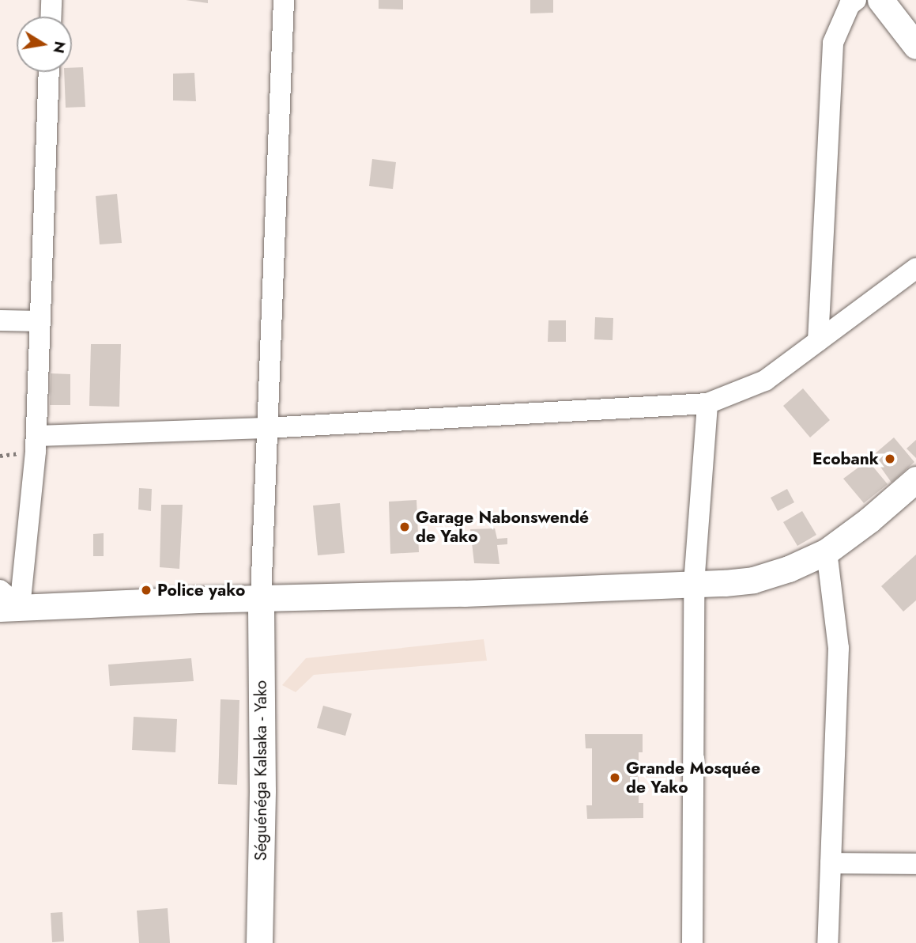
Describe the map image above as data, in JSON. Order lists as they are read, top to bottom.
{
  "streets": {
    "main road": ["Séguénéga Kalsaka - Yako"]
  },
  "places": [
    "Ecobank",
    "Garage Nabonswendé de Yako",
    "Police yako",
    "Grande Mosquée de Yako"
  ],
  "north": "right"
}
